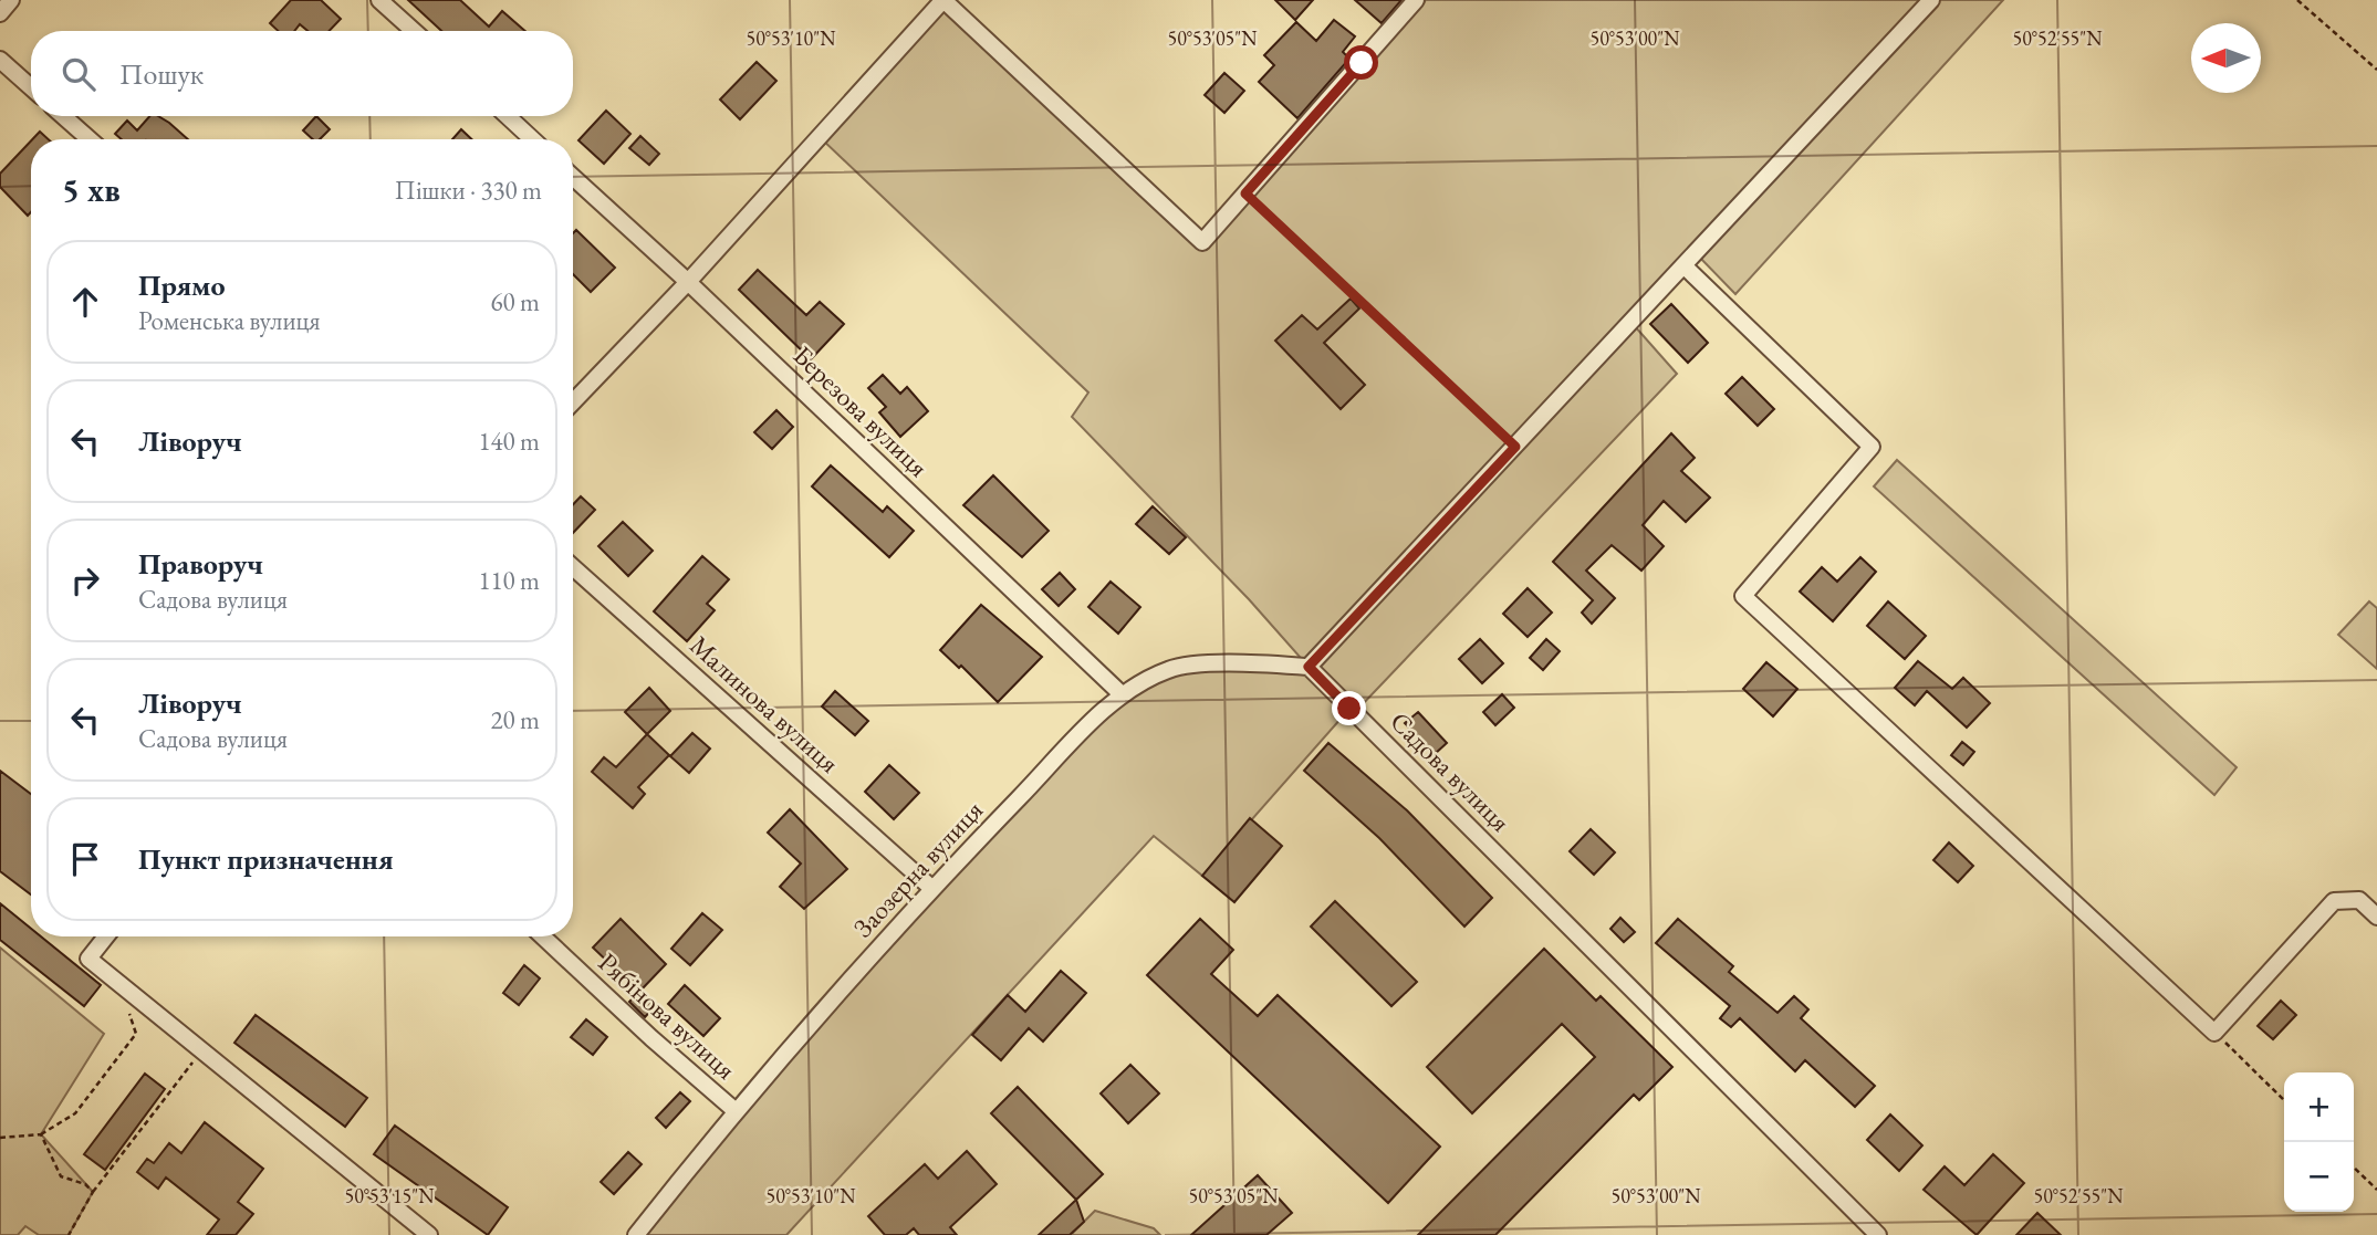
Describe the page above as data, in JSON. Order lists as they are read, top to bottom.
{
  "streets": {
    "street": [
      "Березова вулиця",
      "Малинова вулиця",
      "Садова вулиця",
      "Заозерна вулиця",
      "Рябінова вулиця"
    ]
  },
  "crossings": [
    ["Березова вулиця", "Заозерна вулиця"],
    ["Малинова вулиця", "Заозерна вулиця"],
    ["Садова вулиця", "Заозерна вулиця"],
    ["Заозерна вулиця", "Рябінова вулиця"]
  ],
  "north": "left",
  "page": {
    "search": "Пошук",
    "heading": ["5 хв", "Пішки · 330 m"],
    "list": [
      ["Прямо", "Роменська вулиця", "60 m"],
      ["Ліворуч", "140 m"],
      ["Праворуч", "Садова вулиця", "110 m"],
      ["Ліворуч", "Садова вулиця", "20 m"],
      "Пункт призначення"
    ],
    "map_buttons": ["+", "−"]
  },
  "coordinates": [
    "50°53'10\"N",
    "50°53'05\"N",
    "50°53'00\"N",
    "50°52'55\"N",
    "50°53'15\"N"
  ]
}
